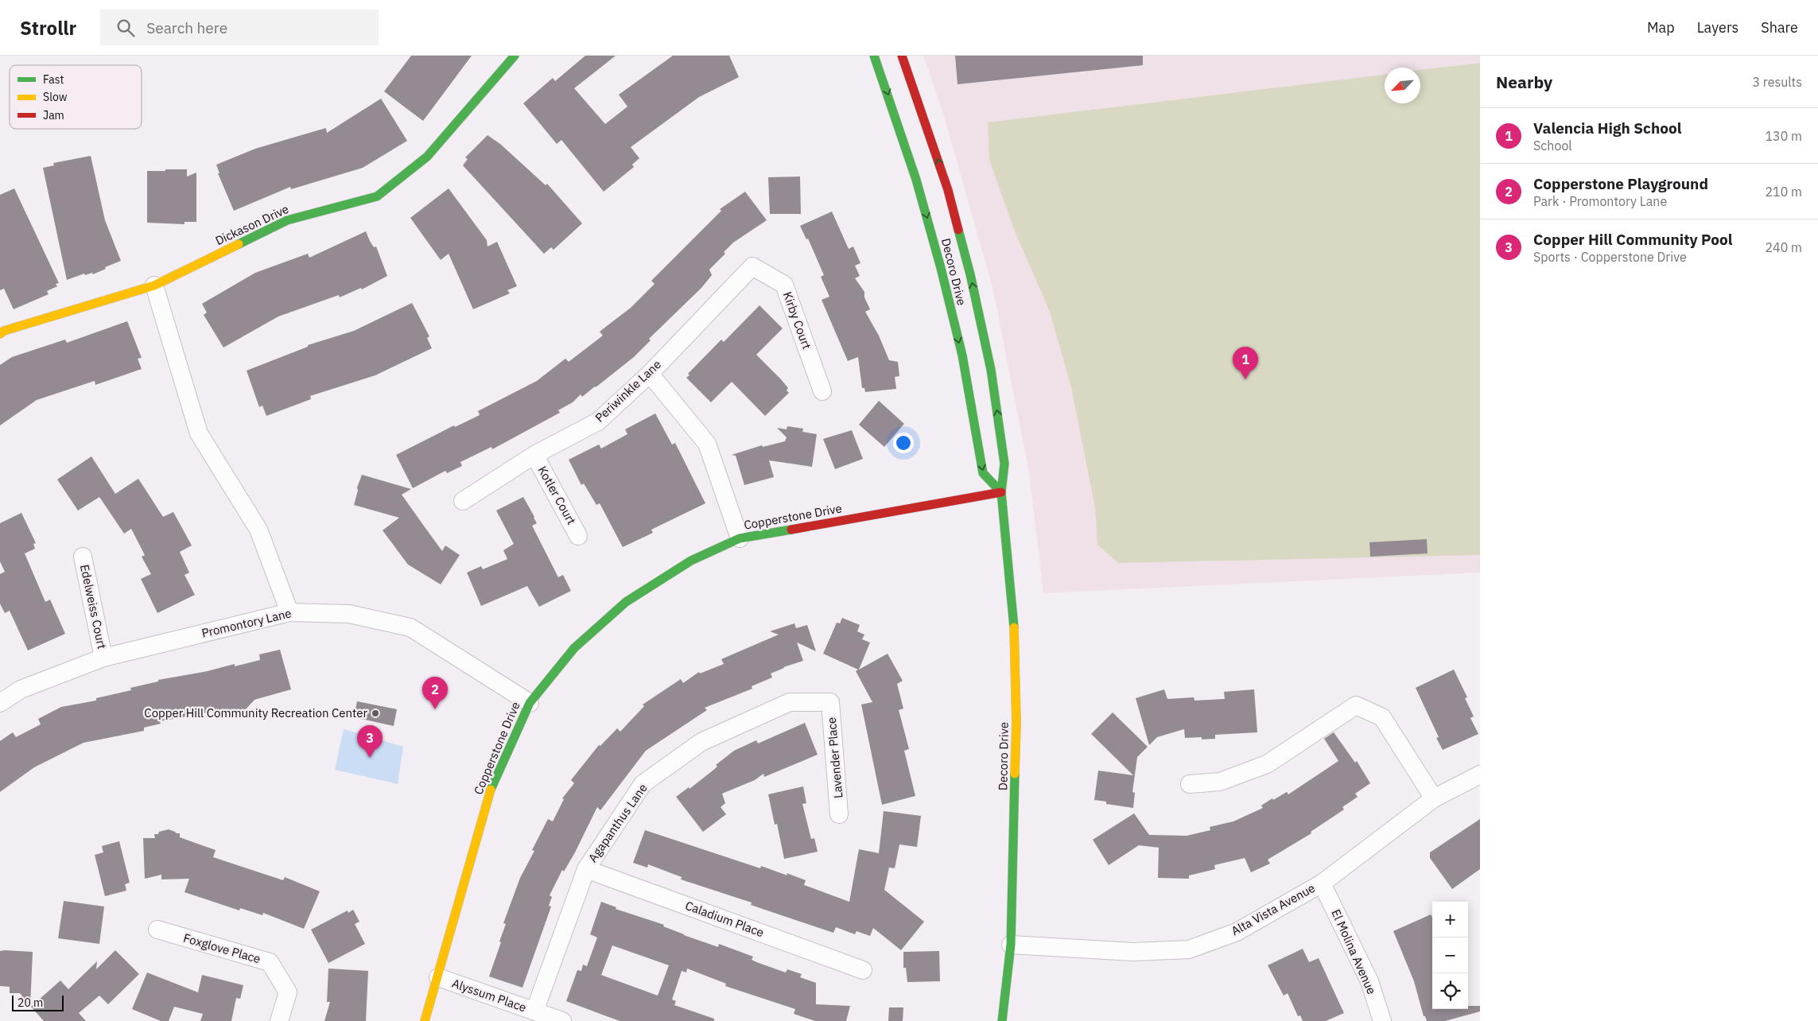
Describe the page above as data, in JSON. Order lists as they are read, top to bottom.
{
  "streets": {
    "street": [
      "Dickason Drive",
      "Decoro Drive",
      "Kirby Court",
      "Periwinkle Lane",
      "Kotler Court",
      "Copperstone Drive",
      "Edelweiss Court",
      "Promontory Lane",
      "Lavender Place",
      "Agapanthus Lane",
      "Alta Vista Avenue",
      "Caladium Place",
      "Foxglove Place",
      "El Molina Avenue",
      "Alyssum Place"
    ]
  },
  "crossings": [
    ["Decoro Drive", "Copperstone Drive"],
    ["Decoro Drive", "Alta Vista Avenue"],
    ["Kirby Court", "Periwinkle Lane"],
    ["Periwinkle Lane", "Kotler Court"],
    ["Copperstone Drive", "Promontory Lane"],
    ["Copperstone Drive", "Alyssum Place"],
    ["Edelweiss Court", "Promontory Lane"],
    ["Lavender Place", "Agapanthus Lane"],
    ["Agapanthus Lane", "Caladium Place"],
    ["Agapanthus Lane", "Alyssum Place"],
    ["Alta Vista Avenue", "El Molina Avenue"]
  ],
  "places": ["Copper Hill Community Recreation Center"],
  "legend": ["Fast", "Slow", "Jam"],
  "scale_bar": "20 m",
  "north": "bottom left",
  "page": {
    "header": "Strollr",
    "search": "Search here",
    "nav": ["Map", "Layers", "Share"],
    "heading": ["Nearby", "3 results"],
    "list": [
      {
        "mark": "1",
        "name": "Valencia High School",
        "note": "School",
        "value": "130 m"
      },
      {
        "mark": "2",
        "name": "Copperstone Playground",
        "note": "Park · Promontory Lane",
        "value": "210 m"
      },
      {
        "mark": "3",
        "name": "Copper Hill Community Pool",
        "note": "Sports · Copperstone Drive",
        "value": "240 m"
      }
    ],
    "pins": ["1", "2", "3"],
    "map_buttons": ["+", "−"],
    "scale": "20 m"
  }
}
